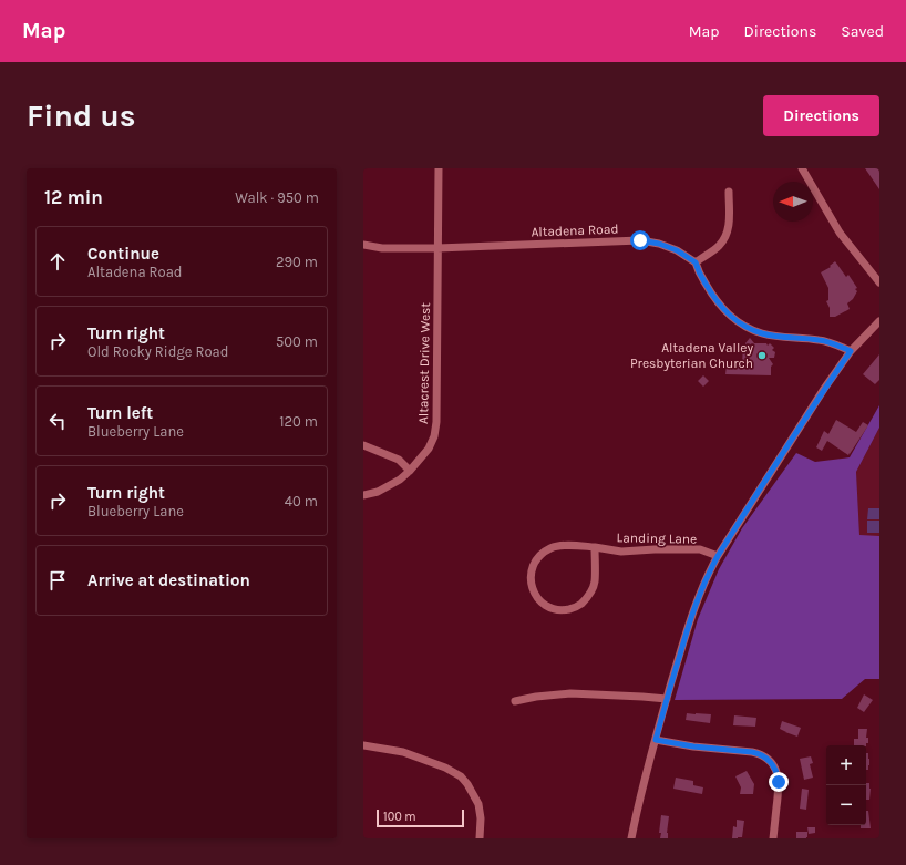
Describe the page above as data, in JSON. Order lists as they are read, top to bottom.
{
  "streets": {
    "street": ["Altadena Road", "Altacrest Drive West", "Landing Lane"]
  },
  "crossings": [
    ["Altadena Road", "Altacrest Drive West"]
  ],
  "places": ["Altadena Valley Presbyterian Church"],
  "scale_bar": "100 m",
  "north": "left",
  "page": {
    "header": "Map",
    "nav": ["Map", "Directions", "Saved"],
    "buttons": "Directions",
    "title": "Find us",
    "heading": ["12 min", "Walk · 950 m"],
    "list": [
      ["Continue", "Altadena Road", "290 m"],
      ["Turn right", "Old Rocky Ridge Road", "500 m"],
      ["Turn left", "Blueberry Lane", "120 m"],
      ["Turn right", "Blueberry Lane", "40 m"],
      "Arrive at destination"
    ],
    "map_buttons": ["+", "−"],
    "scale": "100 m"
  }
}
